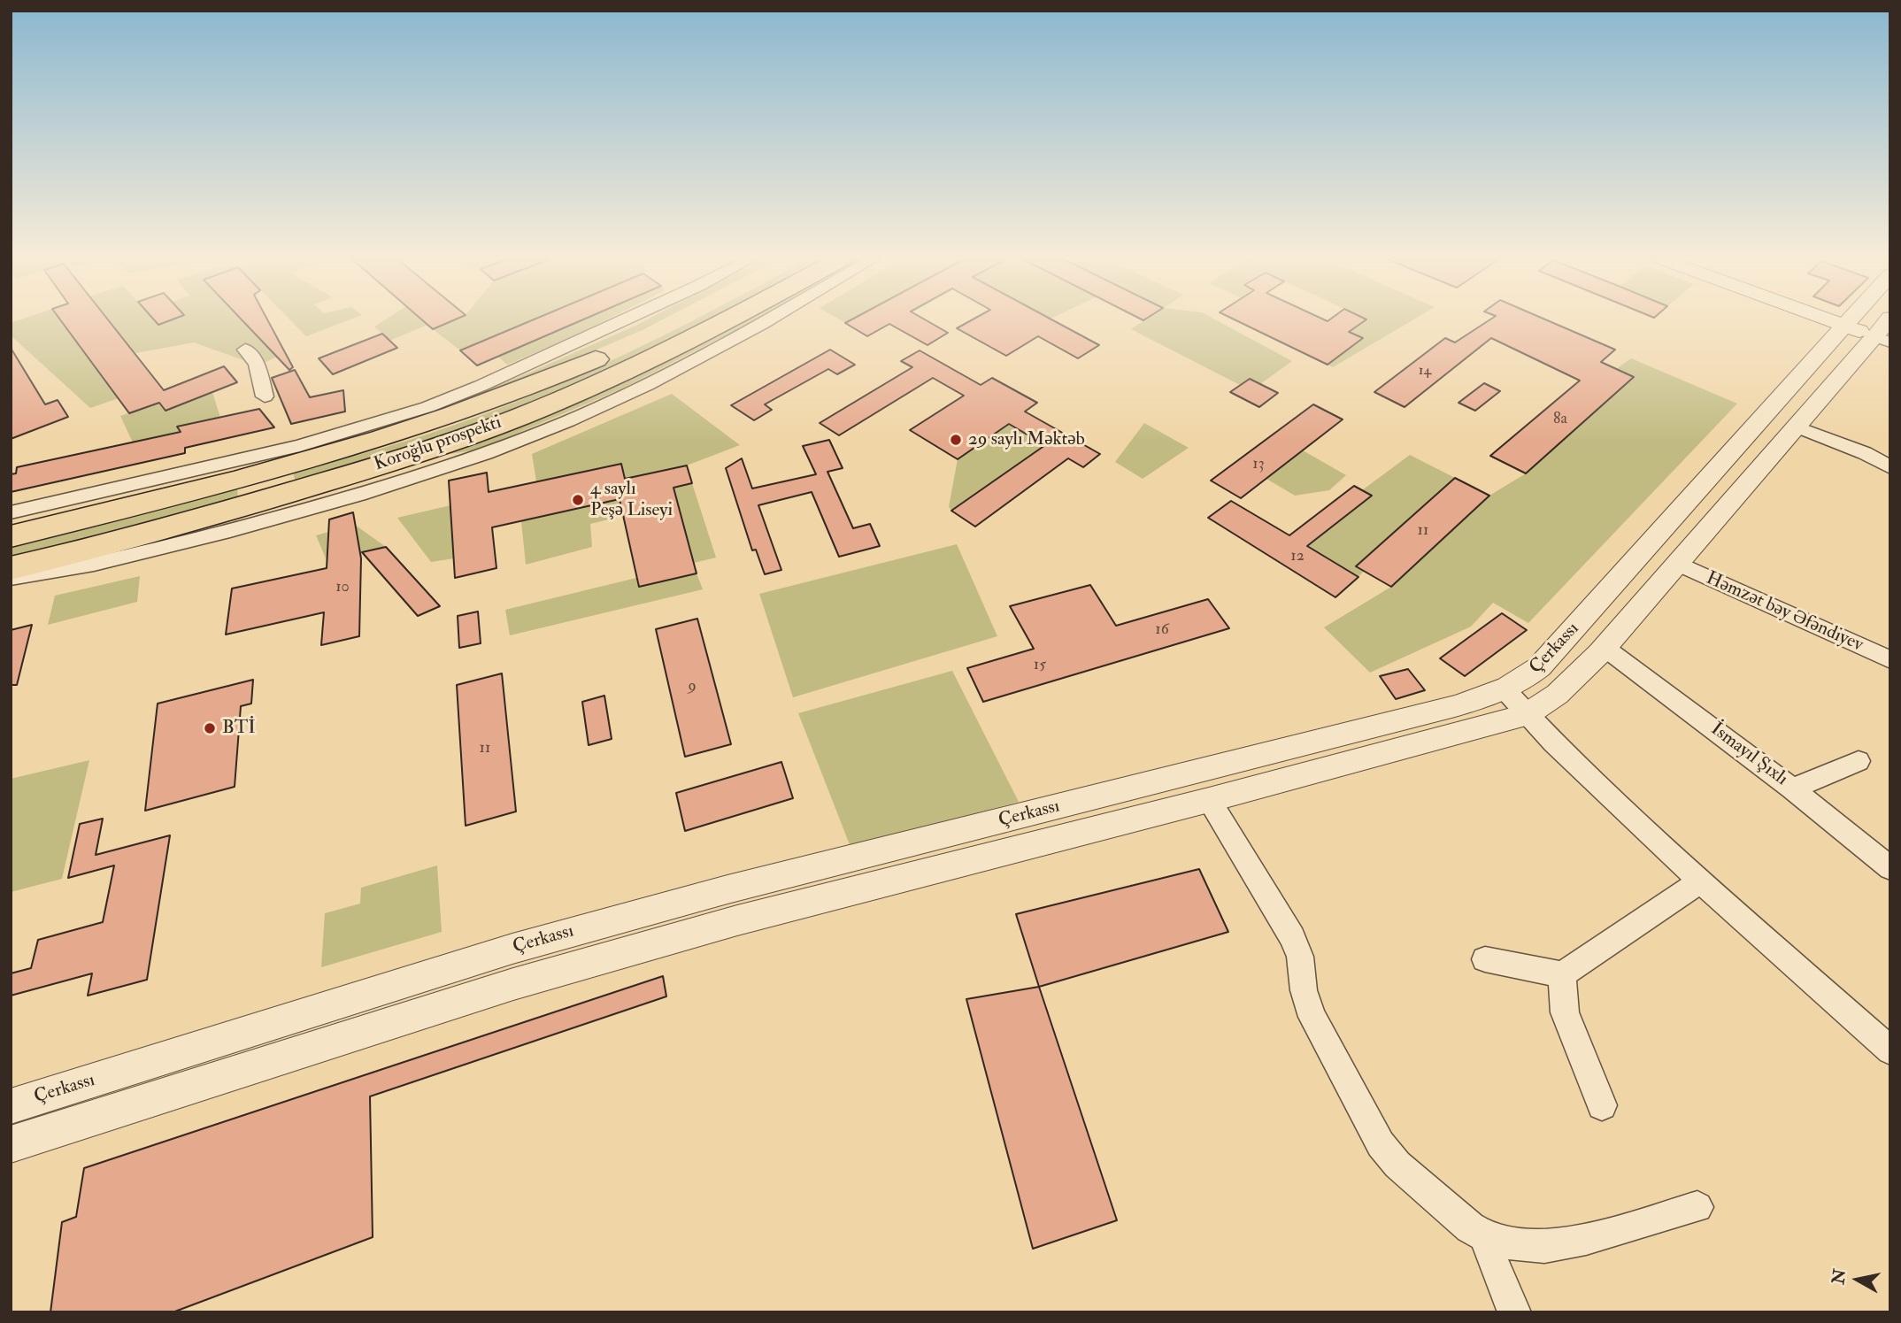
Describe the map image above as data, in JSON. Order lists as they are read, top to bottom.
{
  "streets": {
    "main road": ["Koroğlu prospekti"],
    "street": ["Həmzət bəy Əfəndiyev", "Çerkassı", "İsmayıl Şıxlı"]
  },
  "crossings": [
    ["Həmzət bəy Əfəndiyev", "Çerkassı"],
    ["Çerkassı", "İsmayıl Şıxlı"]
  ],
  "places": ["29 saylı Məktəb", "4 saylı Peşə Liseyi", "BTİ"],
  "house_numbers": [
    "14",
    "8a",
    "13",
    "11",
    "12",
    "10",
    "16",
    "15",
    "9",
    "11"
  ],
  "north": "left"
}
